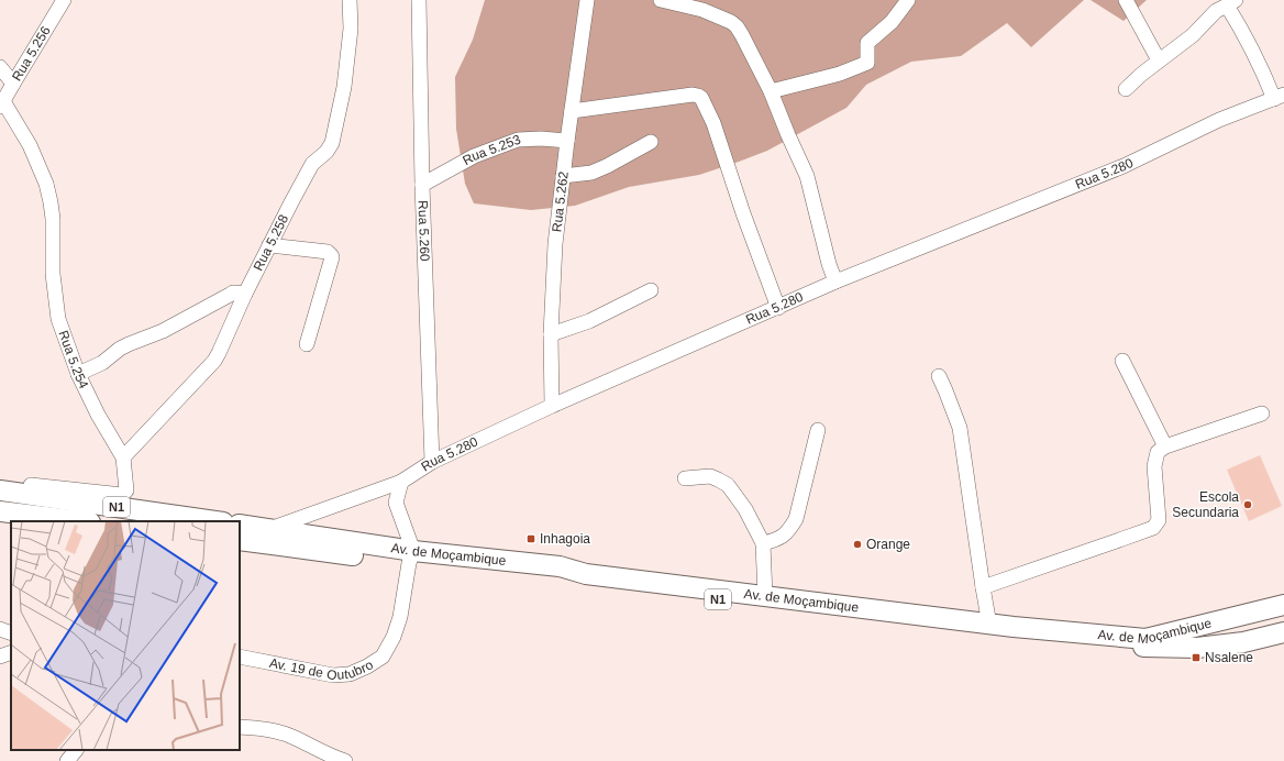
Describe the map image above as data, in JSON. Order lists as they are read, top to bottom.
{
  "streets": {
    "highway": ["N1", "Av. de Moçambique"],
    "street": [
      "Rua 5.256",
      "Rua 5.253",
      "Rua 5.280",
      "Rua 5.262",
      "Rua 5.260",
      "Rua 5.258",
      "Rua 5.254",
      "Av. 19 de Outubro"
    ]
  },
  "crossings": [
    ["Rua 5.256", "Rua 5.254"],
    ["Rua 5.253", "Rua 5.262"],
    ["Rua 5.253", "Rua 5.260"],
    ["Rua 5.280", "Rua 5.262"],
    ["Rua 5.280", "Rua 5.260"],
    ["Rua 5.280", "Av. de Moçambique"],
    ["Rua 5.258", "Rua 5.254"],
    ["Rua 5.254", "N1"],
    ["Av. de Moçambique", "Av. 19 de Outubro"]
  ],
  "places": {
    "other": ["Escola Secundaria", "Orange"],
    "transit": ["Inhagoia", "Nsalene"]
  }
}
